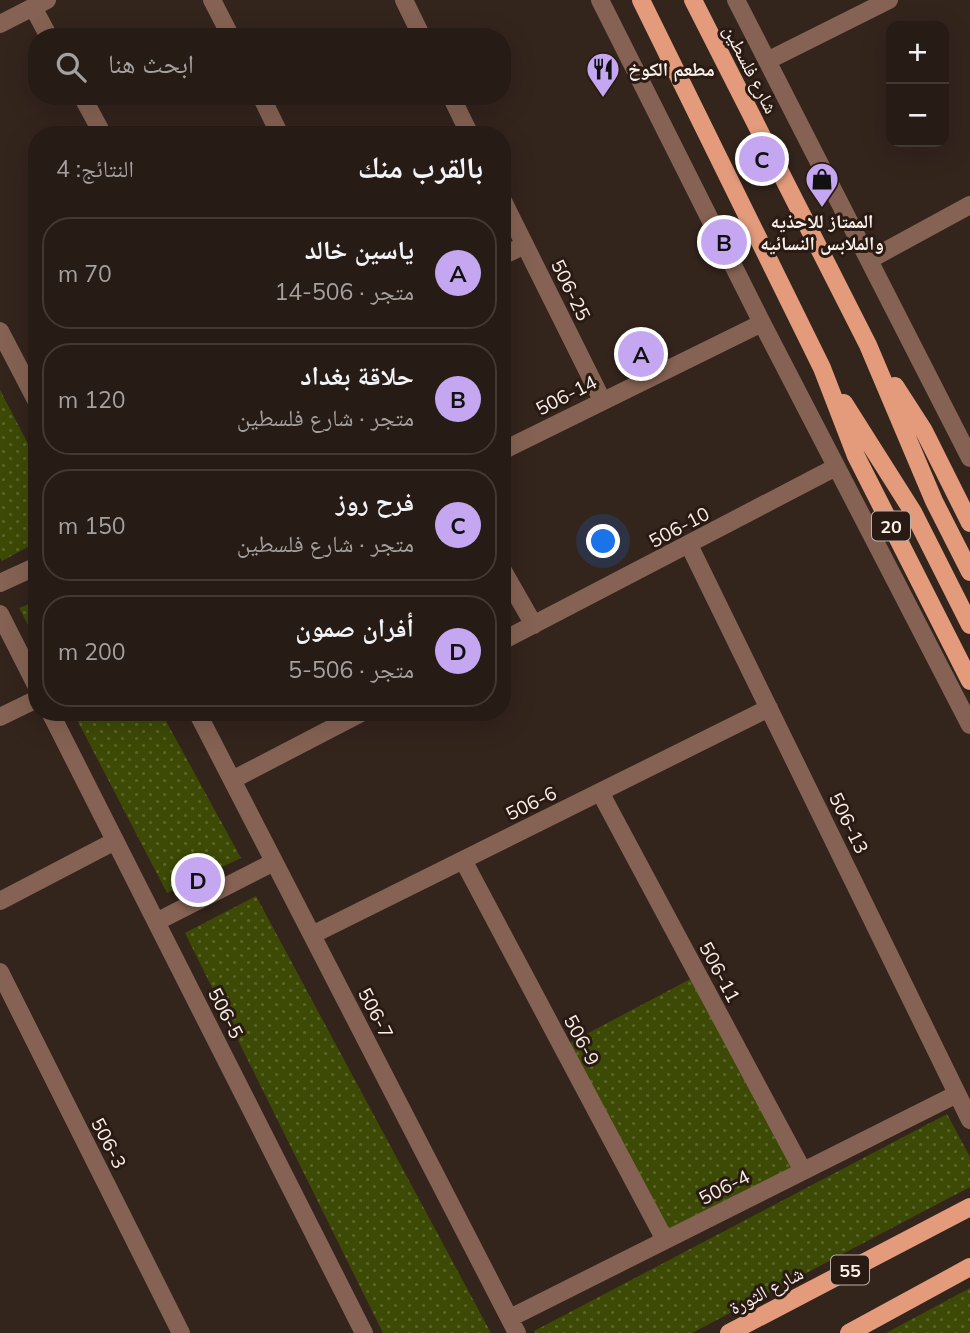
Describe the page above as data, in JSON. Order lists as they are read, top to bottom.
{
  "streets": {
    "main road": [
      "شارع فلسطين",
      "20",
      "55",
      "شارع الثورة"
    ],
    "street": [
      "506-25",
      "506-14",
      "506-10",
      "506-6",
      "506-13",
      "506-11",
      "506-5",
      "506-7",
      "506-9",
      "506-3",
      "506-4"
    ]
  },
  "crossings": [
    ["506-25", "506-14"],
    ["506-10", "506-13"],
    ["506-6", "506-13"],
    ["506-6", "506-11"],
    ["506-6", "506-7"],
    ["506-6", "506-9"],
    ["506-13", "506-4"],
    ["506-11", "506-4"],
    ["506-7", "506-4"],
    ["506-9", "506-4"]
  ],
  "places": {
    "restaurant": ["مطعم الكوخ"],
    "shop": ["الممتاز للاحذيه والملابس النسائيه"]
  },
  "page": {
    "map_buttons": ["+", "−"],
    "search": "ابحث هنا",
    "heading": ["بالقرب منك", "النتائج: 4"],
    "pins": [
      "C",
      "B",
      "A",
      "D"
    ],
    "list": [
      {
        "mark": "A",
        "name": "ياسين خالد",
        "note": "متجر · 506-14",
        "value": "70 m"
      },
      {
        "mark": "B",
        "name": "حلاقة بغداد",
        "note": "متجر · شارع فلسطين",
        "value": "120 m"
      },
      {
        "mark": "C",
        "name": "فرح روز",
        "note": "متجر · شارع فلسطين",
        "value": "150 m"
      },
      {
        "mark": "D",
        "name": "أفران صمون",
        "note": "متجر · 506-5",
        "value": "200 m"
      }
    ]
  }
}
